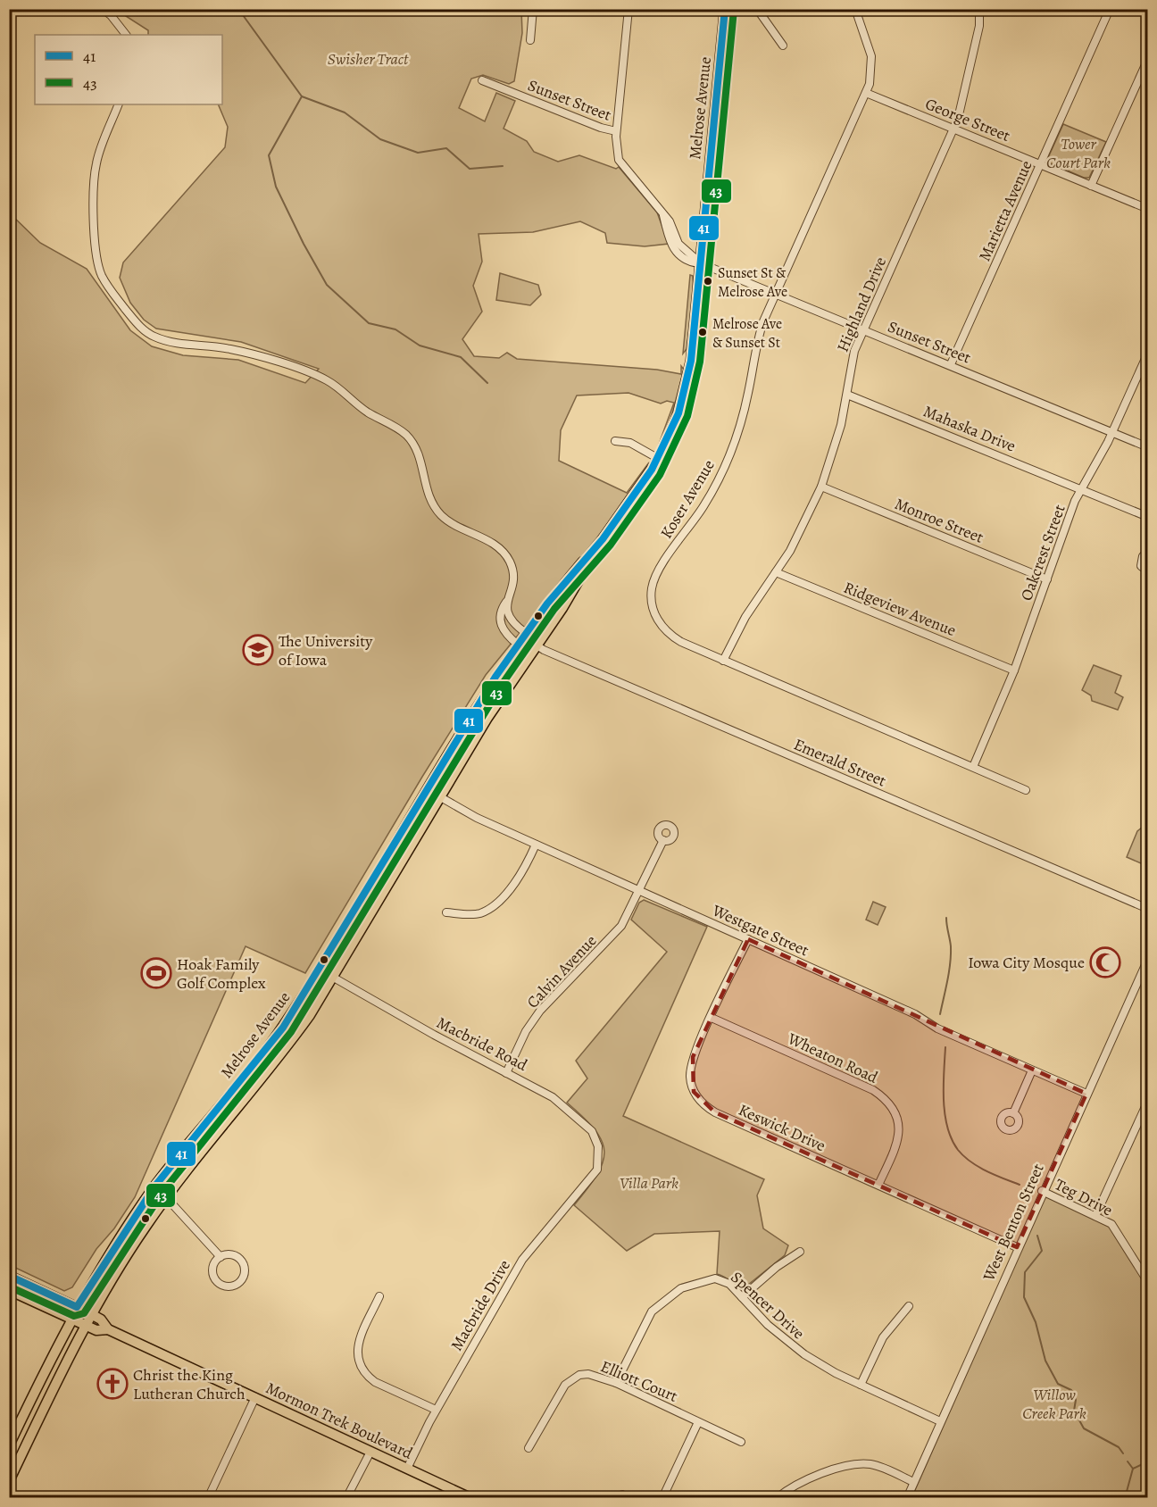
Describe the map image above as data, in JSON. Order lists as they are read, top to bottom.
{
  "streets": {
    "main road": ["Melrose Avenue", "Mormon Trek Boulevard"],
    "street": [
      "Sunset Street",
      "George Street",
      "Marietta Avenue",
      "Highland Drive",
      "Mahaska Drive",
      "Koser Avenue",
      "Monroe Street",
      "Oakcrest Street",
      "Ridgeview Avenue",
      "Emerald Street",
      "Westgate Street",
      "Calvin Avenue",
      "Macbride Road",
      "Wheaton Road",
      "Keswick Drive",
      "Teg Drive",
      "West Benton Street",
      "Macbride Drive",
      "Spencer Drive",
      "Elliott Court"
    ]
  },
  "crossings": [
    ["Sunset Street", "Melrose Avenue"],
    ["Sunset Street", "Marietta Avenue"],
    ["Sunset Street", "Highland Drive"],
    ["Sunset Street", "Koser Avenue"],
    ["Sunset Street", "Oakcrest Street"],
    ["Melrose Avenue", "Emerald Street"],
    ["Melrose Avenue", "Westgate Street"],
    ["Melrose Avenue", "Macbride Road"],
    ["Melrose Avenue", "Mormon Trek Boulevard"],
    ["George Street", "Marietta Avenue"],
    ["George Street", "Highland Drive"],
    ["George Street", "Koser Avenue"],
    ["Highland Drive", "Mahaska Drive"],
    ["Highland Drive", "Koser Avenue"],
    ["Highland Drive", "Monroe Street"],
    ["Highland Drive", "Ridgeview Avenue"],
    ["Mahaska Drive", "Oakcrest Street"],
    ["Koser Avenue", "Oakcrest Street"],
    ["Monroe Street", "Oakcrest Street"],
    ["Oakcrest Street", "Ridgeview Avenue"],
    ["Westgate Street", "Calvin Avenue"],
    ["Westgate Street", "Keswick Drive"],
    ["Westgate Street", "West Benton Street"],
    ["Calvin Avenue", "Macbride Road"],
    ["Macbride Road", "Macbride Drive"],
    ["Wheaton Road", "Keswick Drive"],
    ["Keswick Drive", "West Benton Street"],
    ["Teg Drive", "West Benton Street"],
    ["West Benton Street", "Spencer Drive"],
    ["Macbride Drive", "Mormon Trek Boulevard"],
    ["Spencer Drive", "Elliott Court"]
  ],
  "parks": [
    "Swisher Tract",
    "Tower Court Park",
    "Villa Park",
    "Willow Creek Park"
  ],
  "places": {
    "other": ["Sunset St & Melrose Ave", "Melrose Ave & Sunset St"],
    "school or university": ["The University of Iowa"],
    "mosque": ["Iowa City Mosque"],
    "sports": ["Hoak Family Golf Complex"],
    "church": ["Christ the King Lutheran Church"]
  },
  "lines": ["transit line 41", "transit line 43"],
  "legend": ["41", "43"]
}
